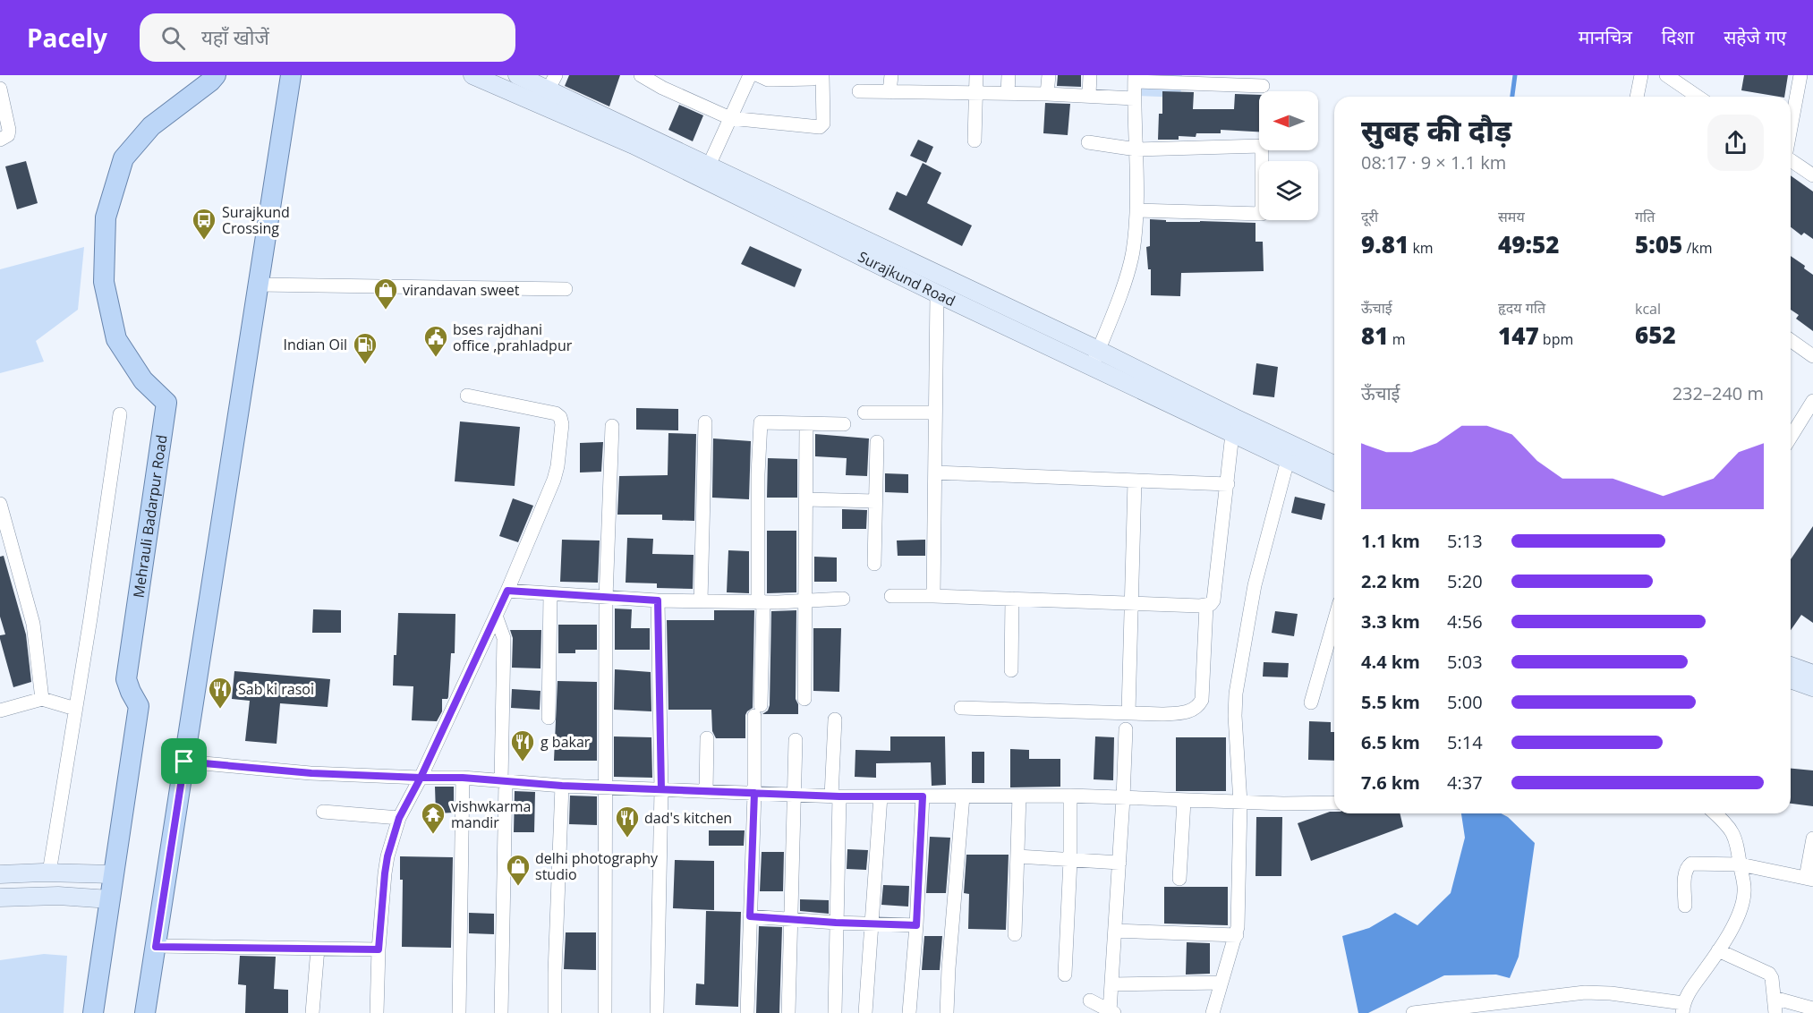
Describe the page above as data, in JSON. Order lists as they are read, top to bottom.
{
  "streets": {
    "main road": ["Surajkund Road", "Mehrauli Badarpur Road"]
  },
  "places": {
    "bus stop": ["Surajkund Crossing"],
    "shop": ["virandavan sweet", "delhi photography studio"],
    "public building": ["bses rajdhani office ,prahladpur"],
    "fuel station": ["Indian Oil"],
    "restaurant": ["Sab ki rasoi", "g bakar", "dad's kitchen"],
    "temple": ["vishwkarma mandir"]
  },
  "north": "left",
  "page": {
    "header": "Pacely",
    "search": "यहाँ खोजें",
    "nav": ["मानचित्र", "दिशा", "सहेजे गए"],
    "heading": ["सुबह की दौड़", "08:17 · 9 × 1.1 km"],
    "stats": [
      ["दूरी", "9.81 km"],
      ["समय", "49:52"],
      ["गति", "5:05 /km"],
      ["ऊँचाई", "81 m"],
      ["हृदय गति", "147 bpm"],
      ["kcal", "652"]
    ],
    "chart": ["ऊँचाई", "232–240 m"],
    "list": [
      {
        "name": "1.1 km",
        "note": "5:13"
      },
      {
        "name": "2.2 km",
        "note": "5:20"
      },
      {
        "name": "3.3 km",
        "note": "4:56"
      },
      {
        "name": "4.4 km",
        "note": "5:03"
      },
      {
        "name": "5.5 km",
        "note": "5:00"
      },
      {
        "name": "6.5 km",
        "note": "5:14"
      },
      {
        "name": "7.6 km",
        "note": "4:37"
      }
    ]
  }
}
